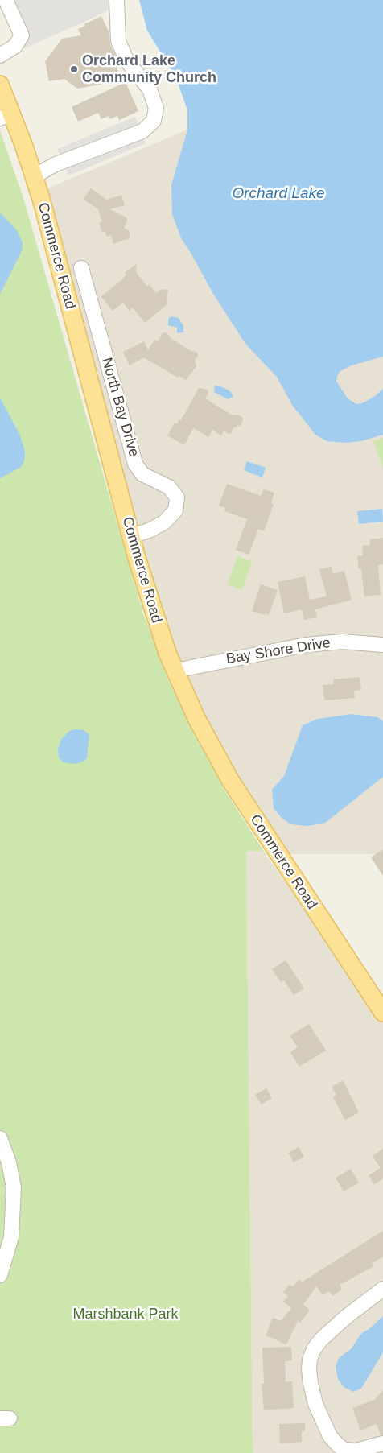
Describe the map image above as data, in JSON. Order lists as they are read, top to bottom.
{
  "streets": {
    "main road": ["Commerce Road"],
    "street": ["North Bay Drive", "Bay Shore Drive"]
  },
  "crossings": [
    ["Commerce Road", "North Bay Drive"],
    ["Commerce Road", "Bay Shore Drive"]
  ],
  "water": ["Orchard Lake"],
  "parks": ["Marshbank Park"],
  "places": ["Orchard Lake Community Church"]
}
